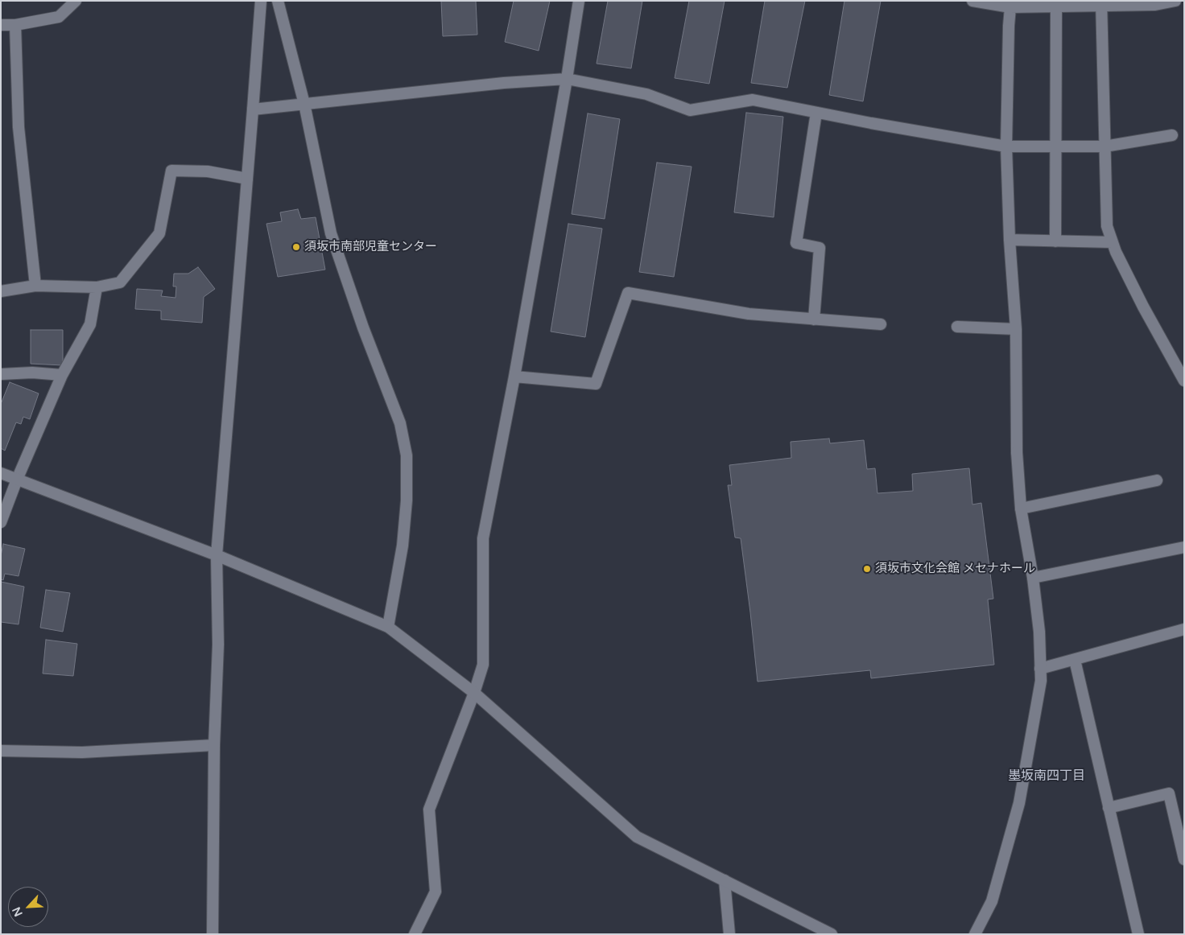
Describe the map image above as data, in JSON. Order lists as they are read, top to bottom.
{
  "districts": ["墨坂南四丁目"],
  "places": ["須坂市南部児童センター", "須坂市文化会館 メセナホール"],
  "north": "bottom left"
}
